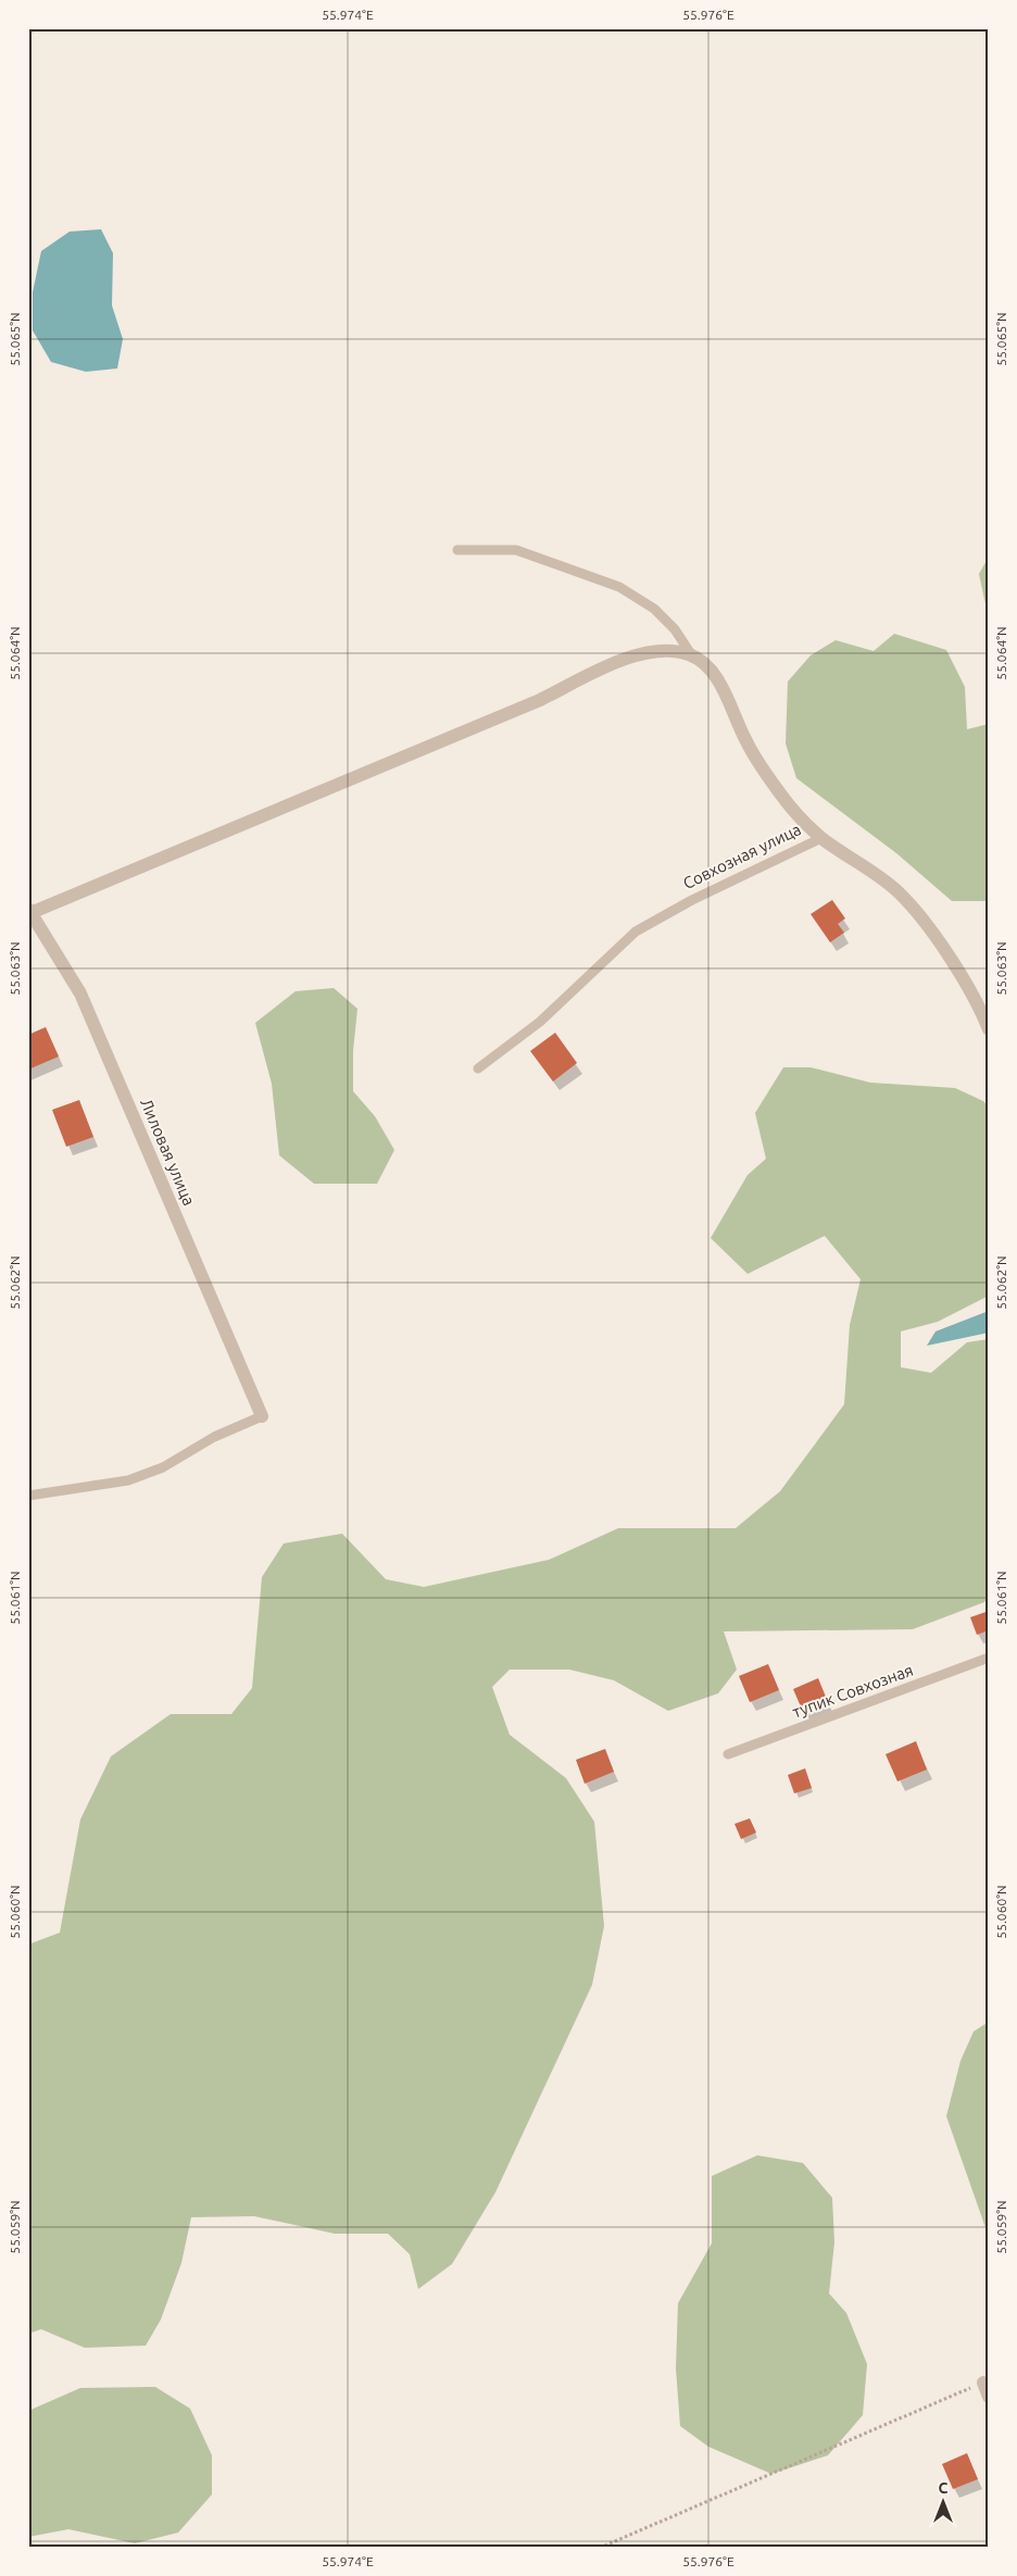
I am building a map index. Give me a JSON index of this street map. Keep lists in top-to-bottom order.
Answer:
{
  "streets": {
    "street": ["Совхозная улица", "Лиловая улица"],
    "lane": ["тупик Совхозная"]
  },
  "north": "top",
  "coordinates": [
    "55.974°E",
    "55.976°E",
    "55.065°N",
    "55.064°N",
    "55.063°N",
    "55.062°N",
    "55.061°N",
    "55.060°N",
    "55.059°N"
  ]
}
